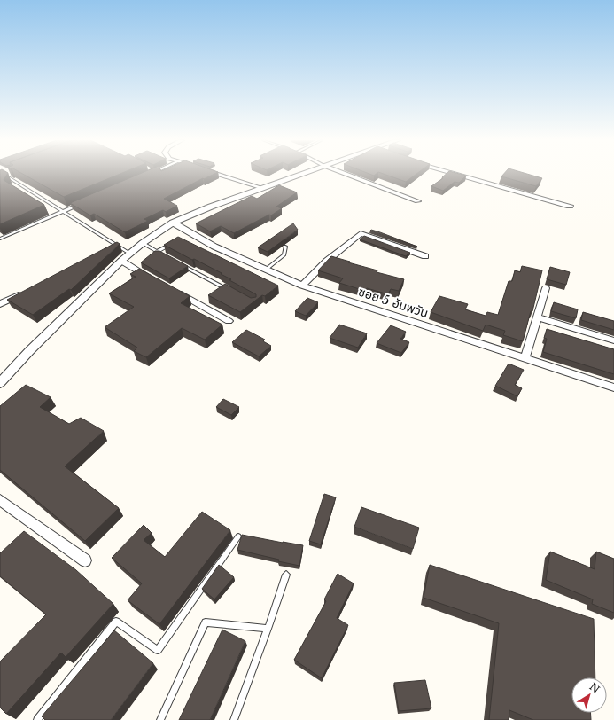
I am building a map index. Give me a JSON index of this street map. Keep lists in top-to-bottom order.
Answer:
{
  "streets": {
    "street": ["ซอย 5 อัมพวัน"]
  },
  "north": "top right"
}
